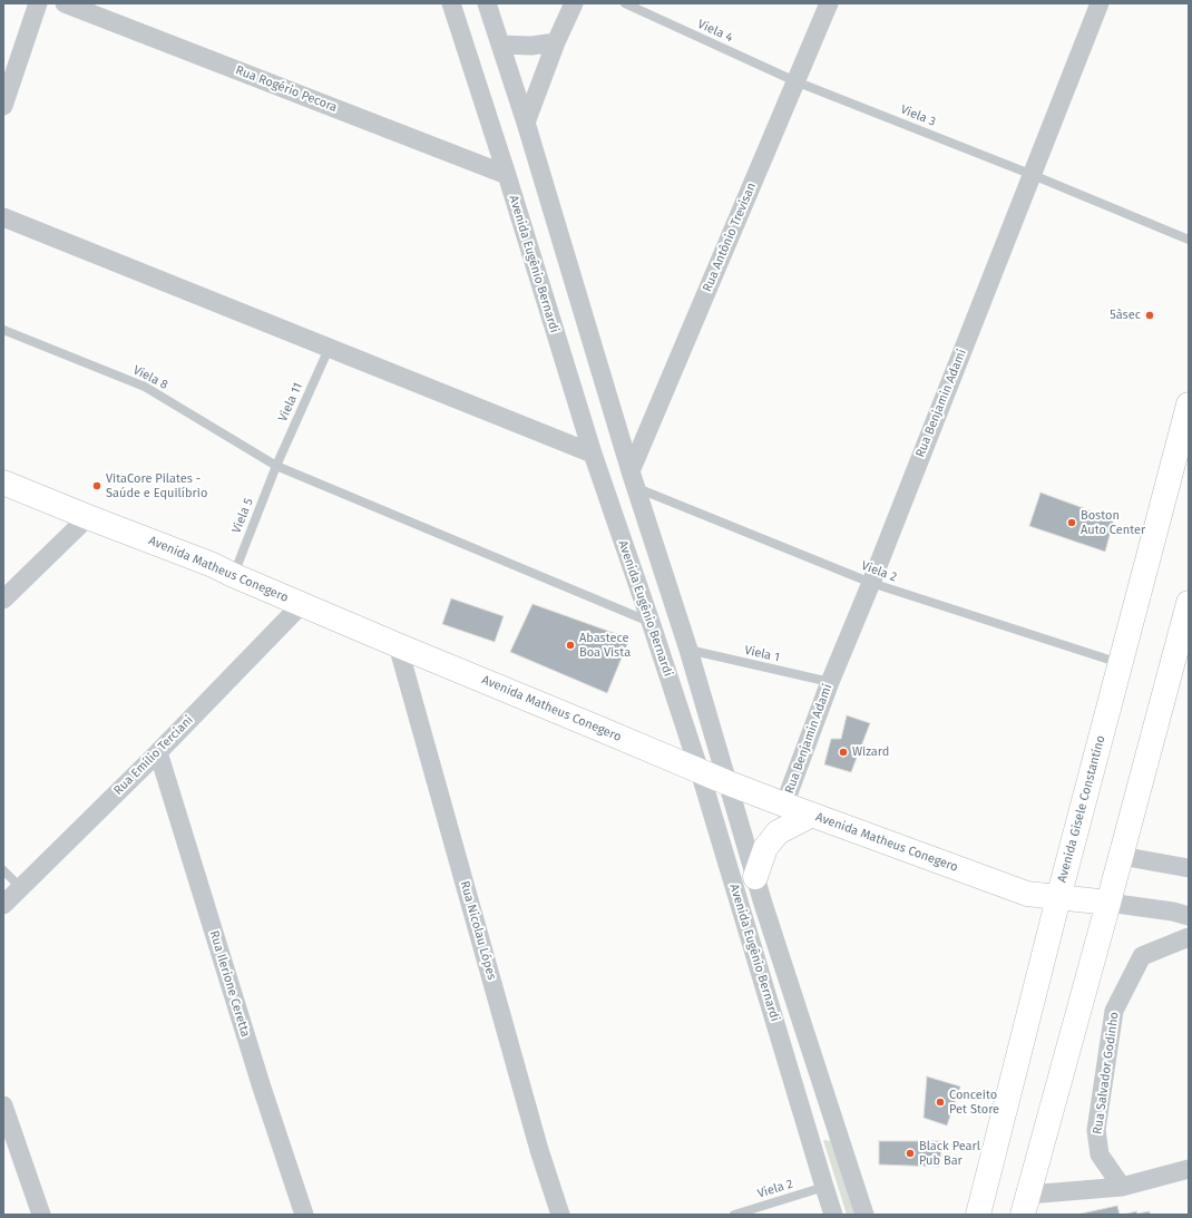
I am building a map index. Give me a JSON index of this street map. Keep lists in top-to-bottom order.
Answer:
{
  "streets": {
    "main road": ["Avenida Matheus Conegero", "Avenida Gisele Constantino"],
    "street": [
      "Rua Rogério Pecora",
      "Rua Antônio Trevisan",
      "Avenida Eugênio Bernardi",
      "Rua Benjamin Adami",
      "Rua Emílio Terciani",
      "Rua Nicolau Lópes",
      "Rua Ilerione Ceretta",
      "Rua Salvador Godinho"
    ],
    "lane": [
      "Viela 4",
      "Viela 3",
      "Viela 8",
      "Viela 11",
      "Viela 5",
      "Viela 2",
      "Viela 1"
    ]
  },
  "crossings": [
    ["Viela 4", "Viela 3"],
    ["Viela 4", "Rua Antônio Trevisan"],
    ["Rua Rogério Pecora", "Avenida Eugênio Bernardi"],
    ["Viela 3", "Rua Antônio Trevisan"],
    ["Viela 3", "Rua Benjamin Adami"],
    ["Rua Antônio Trevisan", "Avenida Eugênio Bernardi"],
    ["Rua Antônio Trevisan", "Viela 2"],
    ["Avenida Eugênio Bernardi", "Viela 8"],
    ["Avenida Eugênio Bernardi", "Avenida Matheus Conegero"],
    ["Avenida Eugênio Bernardi", "Viela 2"],
    ["Avenida Eugênio Bernardi", "Viela 1"],
    ["Viela 8", "Viela 11"],
    ["Viela 8", "Viela 5"],
    ["Viela 11", "Viela 5"],
    ["Rua Benjamin Adami", "Avenida Matheus Conegero"],
    ["Rua Benjamin Adami", "Viela 2"],
    ["Rua Benjamin Adami", "Viela 1"],
    ["Viela 5", "Avenida Matheus Conegero"],
    ["Avenida Matheus Conegero", "Rua Emílio Terciani"],
    ["Avenida Matheus Conegero", "Avenida Gisele Constantino"],
    ["Avenida Matheus Conegero", "Rua Nicolau Lópes"],
    ["Viela 2", "Avenida Gisele Constantino"],
    ["Rua Emílio Terciani", "Rua Ilerione Ceretta"]
  ],
  "places": [
    "5àsec",
    "VitaCore Pilates - Saúde e Equilíbrio",
    "Boston Auto Center",
    "Abastece Boa Vista",
    "Wizard",
    "Conceito Pet Store",
    "Black Pearl Pub Bar"
  ]
}
